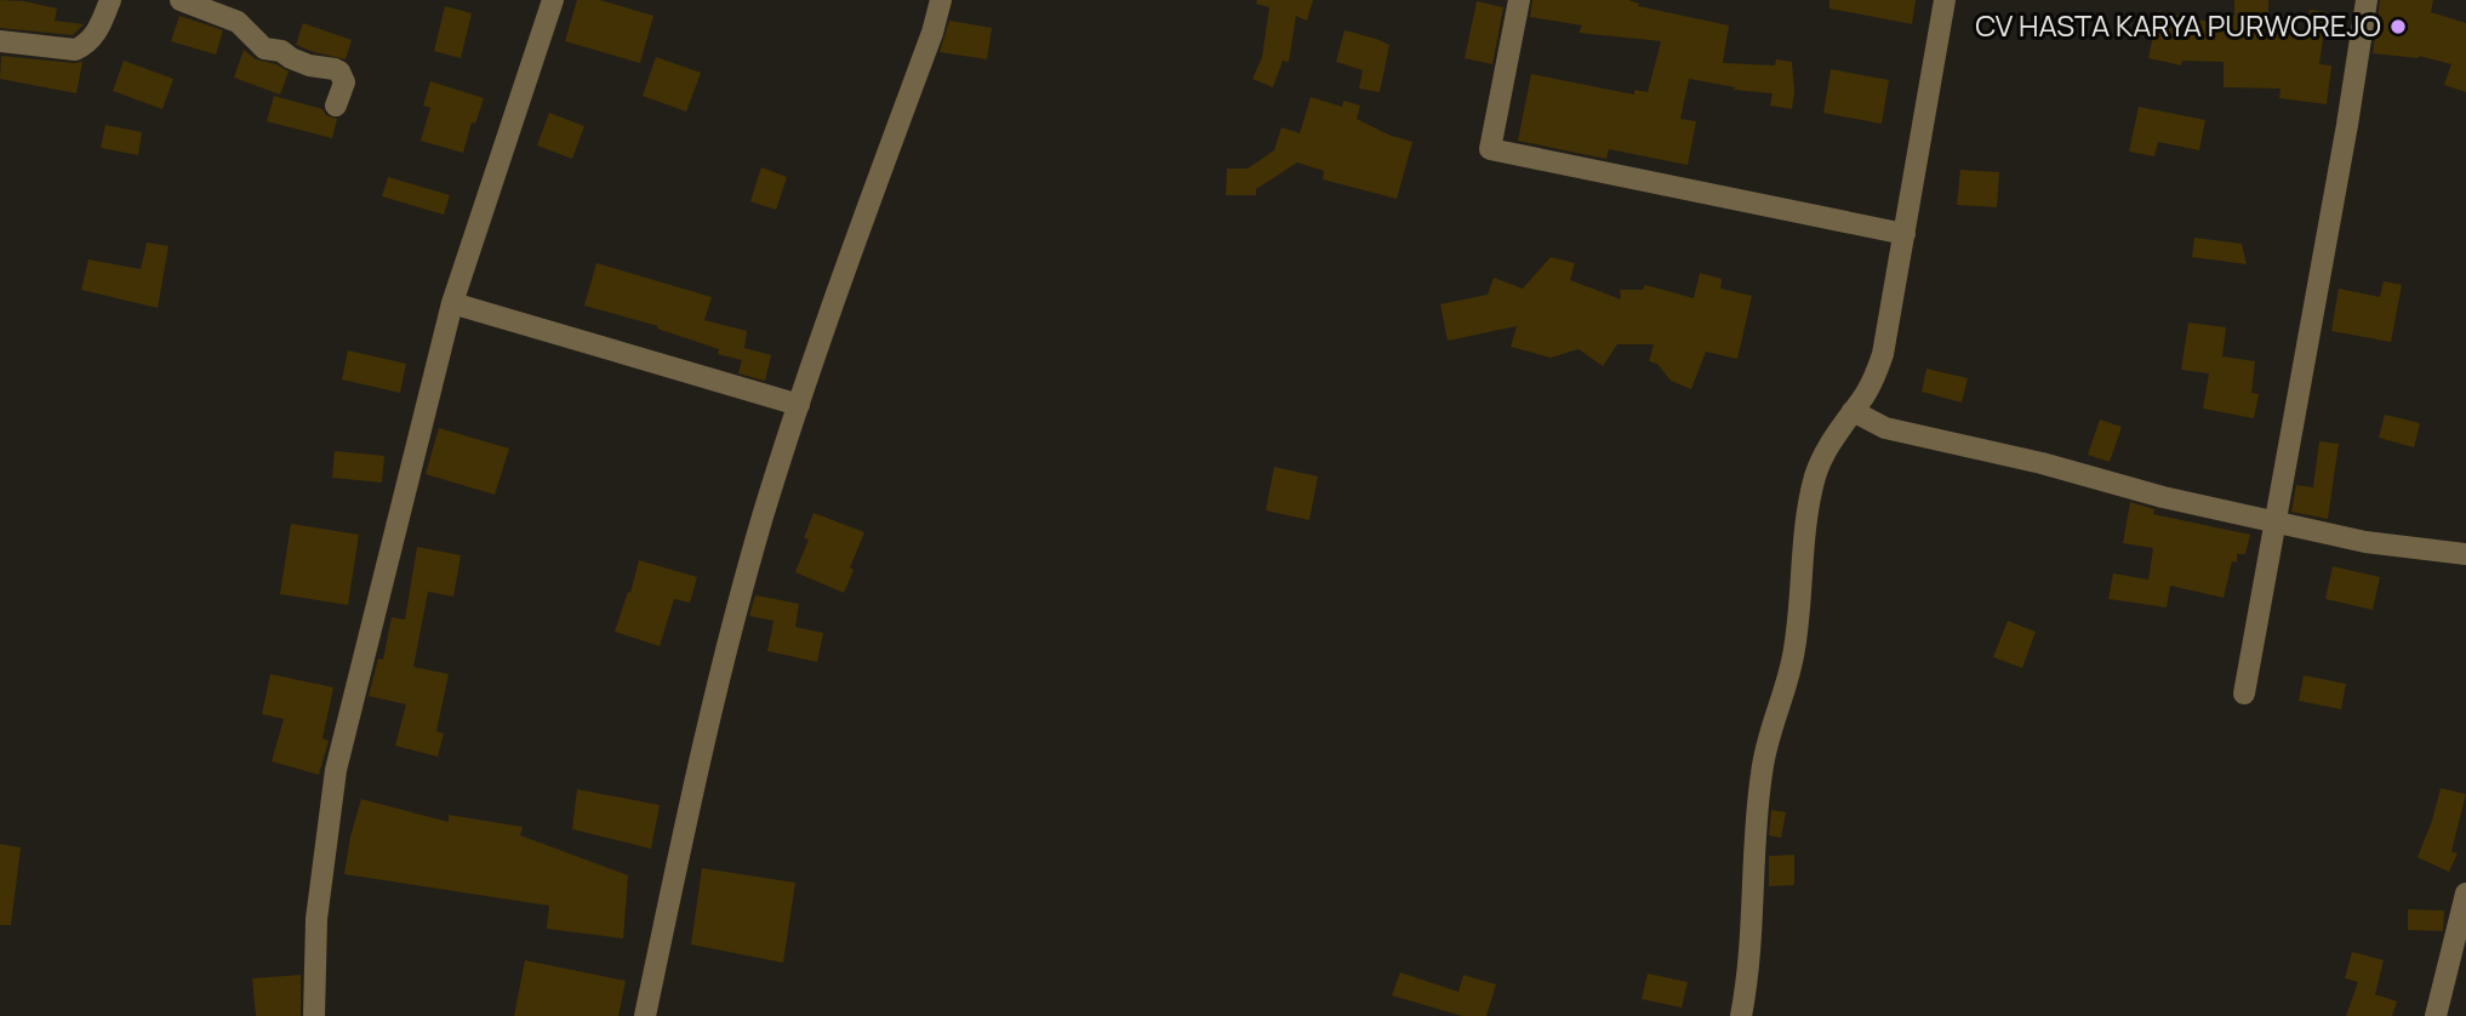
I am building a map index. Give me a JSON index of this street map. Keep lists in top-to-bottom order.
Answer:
{
  "places": ["CV HASTA KARYA PURWOREJO"]
}
